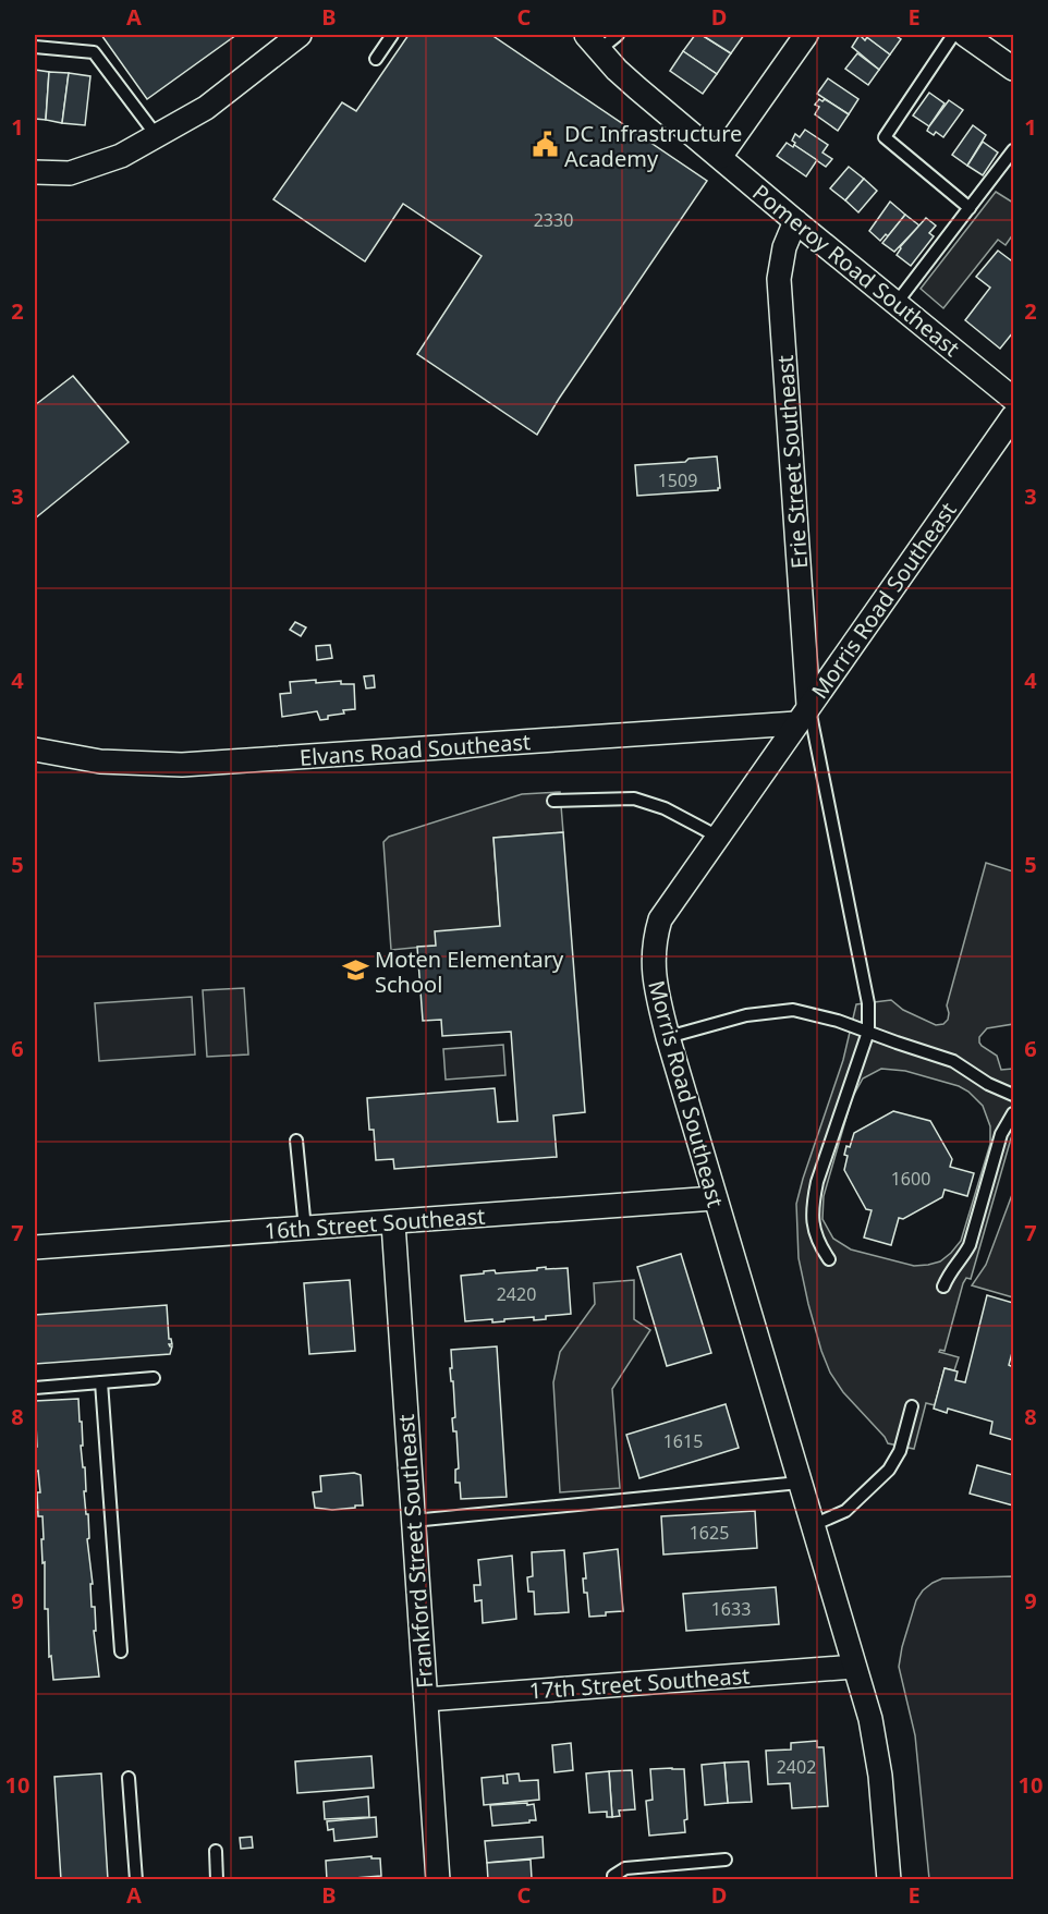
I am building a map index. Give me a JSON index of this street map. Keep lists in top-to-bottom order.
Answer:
{
  "streets": {
    "street": [
      "Pomeroy Road Southeast",
      "Erie Street Southeast",
      "Morris Road Southeast",
      "Elvans Road Southeast",
      "16th Street Southeast",
      "Frankford Street Southeast",
      "17th Street Southeast"
    ]
  },
  "crossings": [
    ["Pomeroy Road Southeast", "Erie Street Southeast"],
    ["Erie Street Southeast", "Morris Road Southeast"],
    ["Erie Street Southeast", "Elvans Road Southeast"],
    ["Morris Road Southeast", "Elvans Road Southeast"],
    ["Morris Road Southeast", "16th Street Southeast"],
    ["Morris Road Southeast", "17th Street Southeast"],
    ["16th Street Southeast", "Frankford Street Southeast"],
    ["Frankford Street Southeast", "17th Street Southeast"]
  ],
  "places": {
    "public building": ["DC Infrastructure Academy"],
    "school or university": ["Moten Elementary School"]
  },
  "house_numbers": [
    "2330",
    "1509",
    "1600",
    "2420",
    "1615",
    "1625",
    "1633",
    "2402"
  ],
  "grid": {
    "columns": [
      "A",
      "B",
      "C",
      "D",
      "E"
    ],
    "rows": [
      "1",
      "2",
      "3",
      "4",
      "5",
      "6",
      "7",
      "8",
      "9",
      "10"
    ]
  }
}
